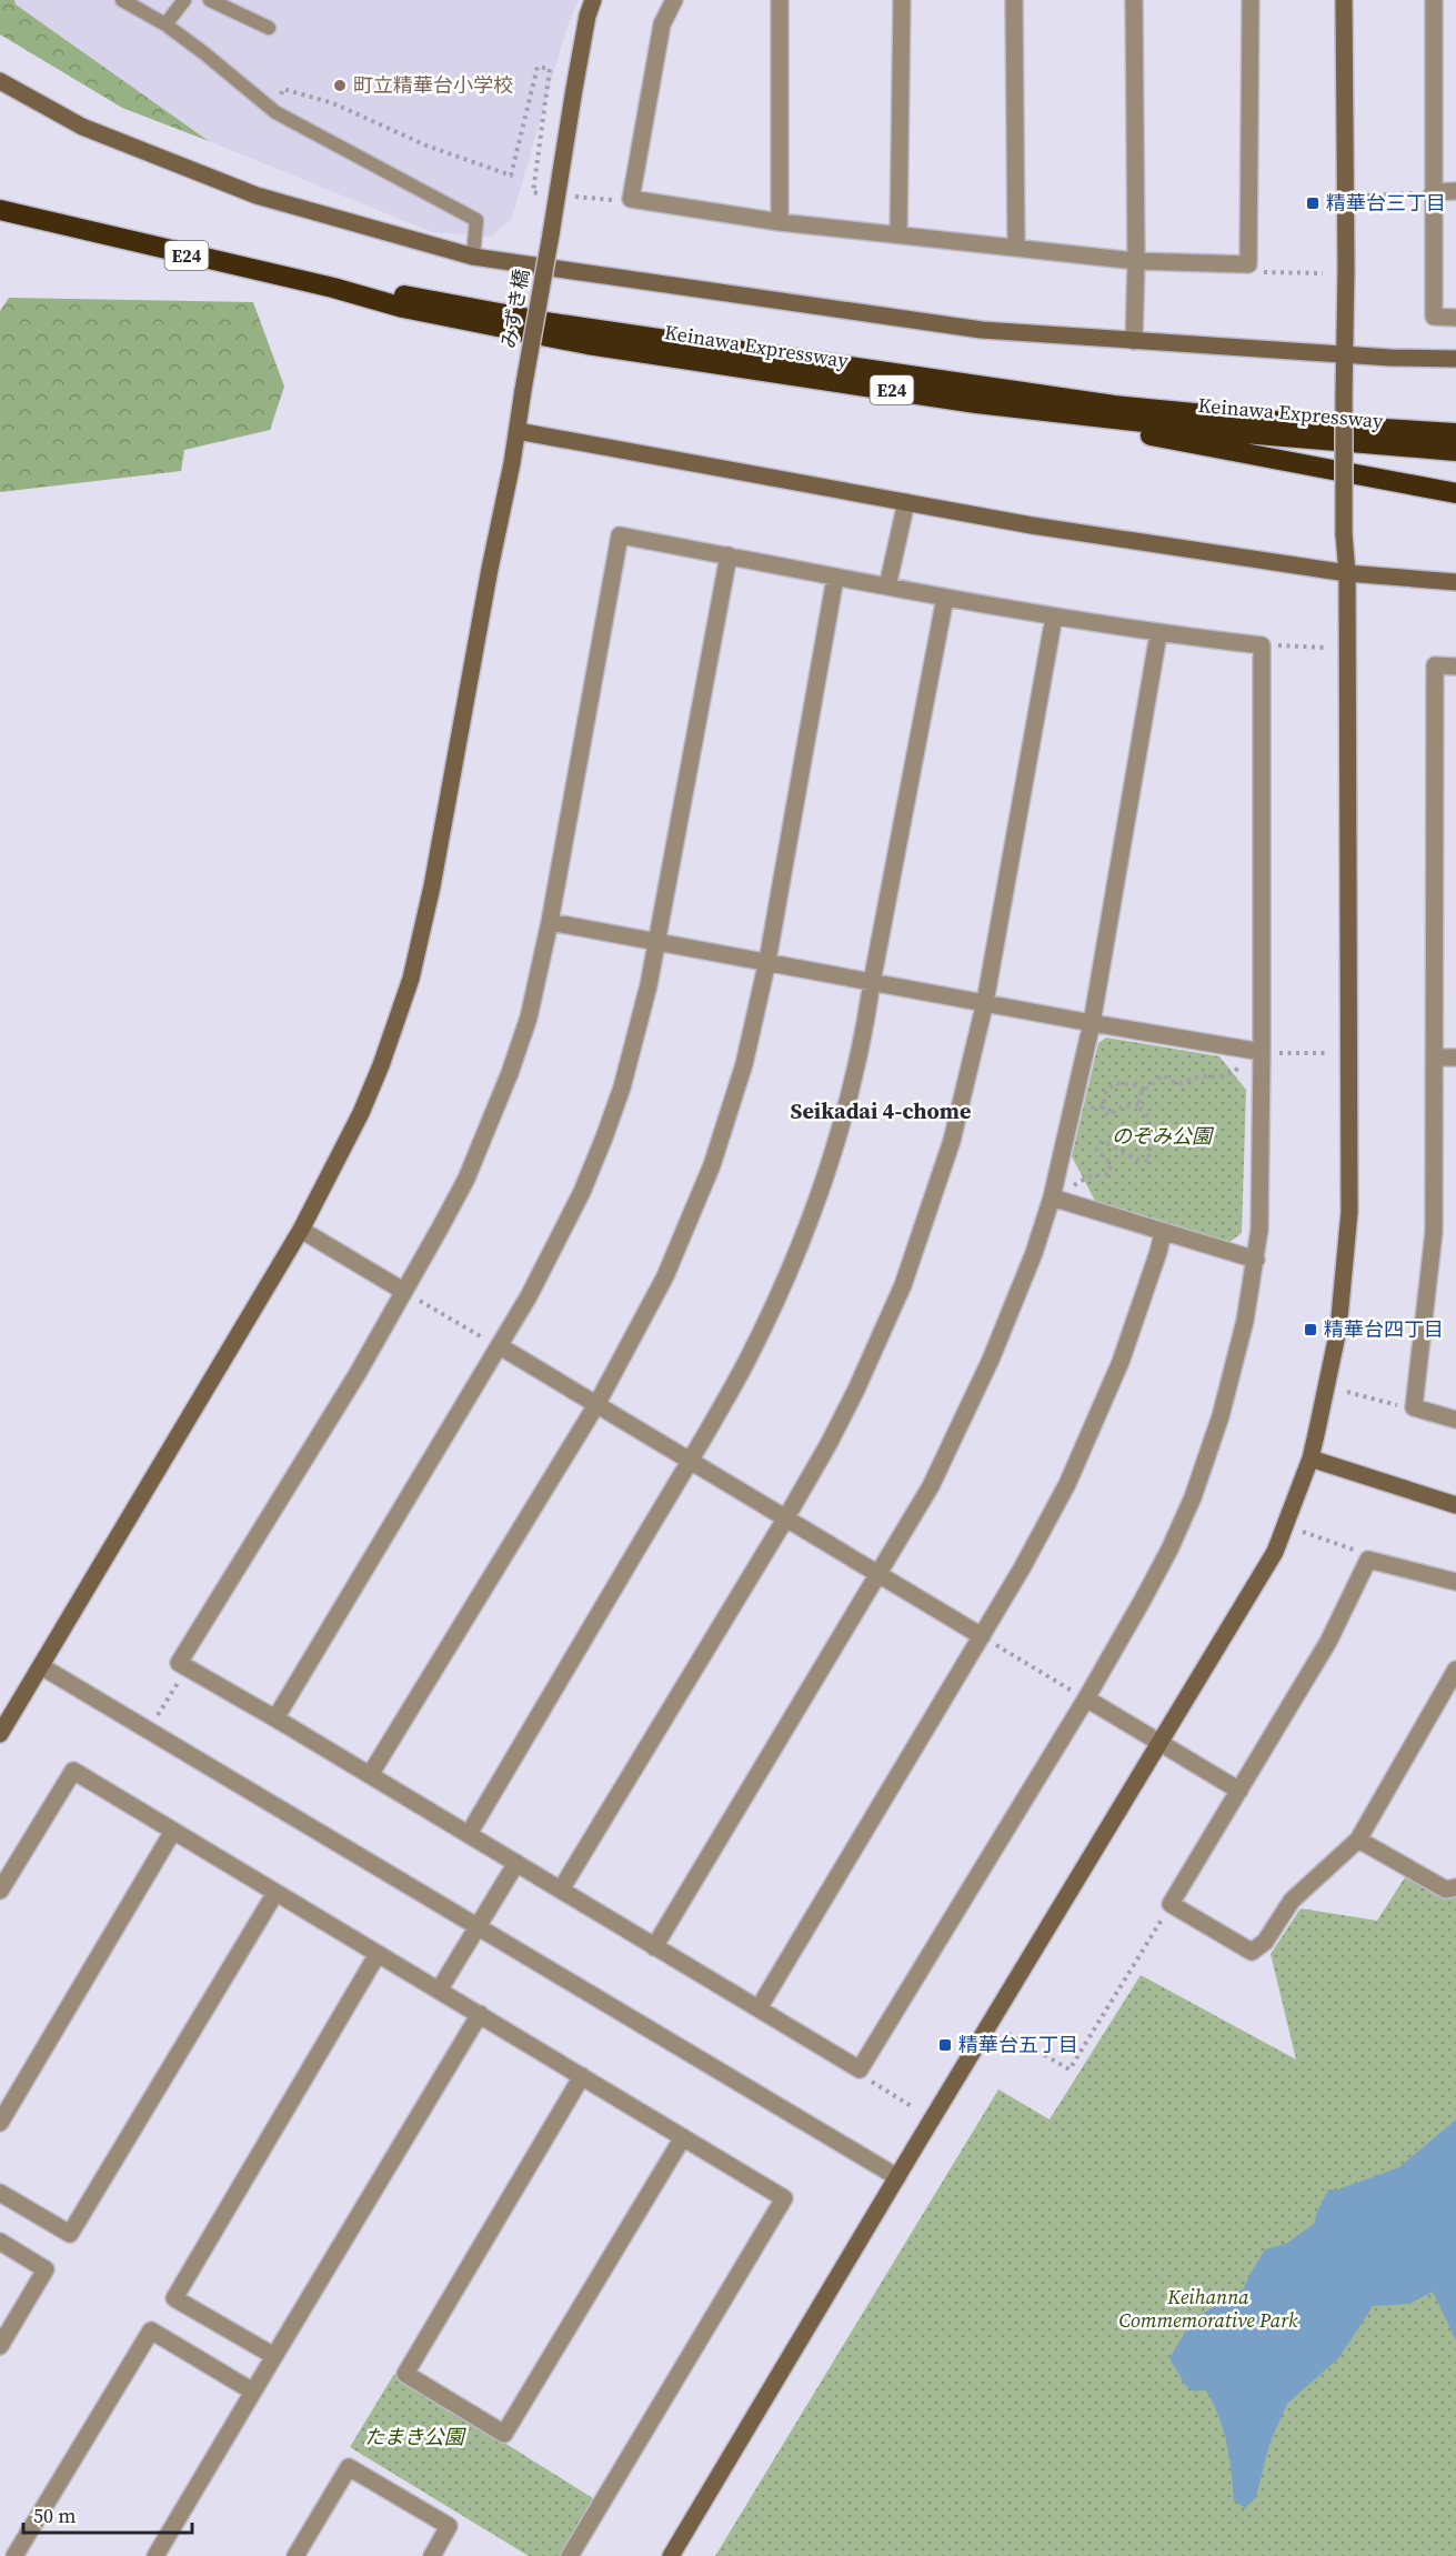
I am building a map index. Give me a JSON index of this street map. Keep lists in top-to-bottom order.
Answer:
{
  "streets": {
    "highway": ["E24", "Keinawa Expressway"],
    "street": ["みずき橋"]
  },
  "districts": ["Seikadai 4-chome"],
  "parks": ["のぞみ公園", "Keihanna Commemorative Park", "たまき公園"],
  "places": {
    "other": ["町立精華台小学校"],
    "transit": ["精華台三丁目", "精華台四丁目", "精華台五丁目"]
  },
  "scale_bar": "50 m"
}
